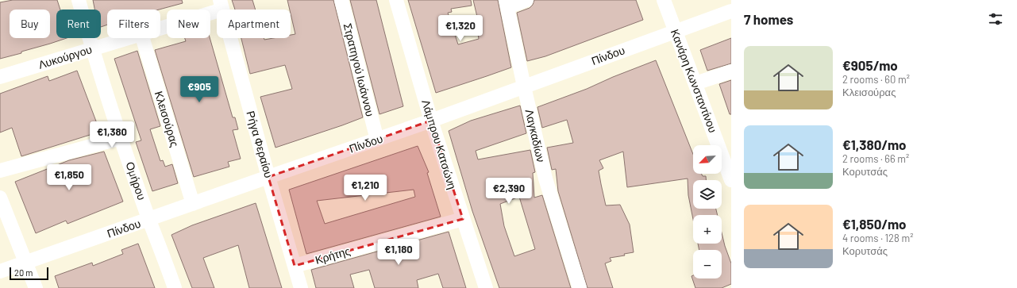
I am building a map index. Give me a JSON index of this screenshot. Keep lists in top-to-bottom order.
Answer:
{
  "streets": {
    "street": [
      "Πίνδου",
      "Λυκούργου",
      "Στρατηγού Ιωάννου",
      "Κανάρη Κωνσταντίνου",
      "Κλεισούρας",
      "Λαγκαδίων",
      "Ρήγα Φεραίου",
      "Λάμπρου Κατσώνη",
      "Ομήρου",
      "Κρήτης"
    ]
  },
  "crossings": [
    ["Πίνδου", "Στρατηγού Ιωάννου"],
    ["Πίνδου", "Κανάρη Κωνσταντίνου"],
    ["Πίνδου", "Κλεισούρας"],
    ["Πίνδου", "Λαγκαδίων"],
    ["Πίνδου", "Ρήγα Φεραίου"],
    ["Πίνδου", "Λάμπρου Κατσώνη"],
    ["Πίνδου", "Ομήρου"],
    ["Λυκούργου", "Ρήγα Φεραίου"],
    ["Λυκούργου", "Ομήρου"],
    ["Ρήγα Φεραίου", "Κρήτης"],
    ["Λάμπρου Κατσώνη", "Κρήτης"]
  ],
  "scale_bar": "20 m",
  "north": "bottom left",
  "page": {
    "heading": "7 homes",
    "chip": [
      "Buy",
      "Rent",
      "Filters",
      "New",
      "Apartment"
    ],
    "price": [
      "€1,320",
      "€905",
      "€1,380",
      "€1,850",
      "€1,210",
      "€2,390",
      "€1,180"
    ],
    "list": [
      {
        "name": "€905/mo",
        "note": "2 rooms · 60 m² · Κλεισούρας"
      },
      {
        "name": "€1,380/mo",
        "note": "2 rooms · 66 m² · Κορυτσάς"
      },
      {
        "name": "€1,850/mo",
        "note": "4 rooms · 128 m² · Κορυτσάς"
      }
    ],
    "map_buttons": ["+", "−"],
    "scale": "20 m"
  }
}
